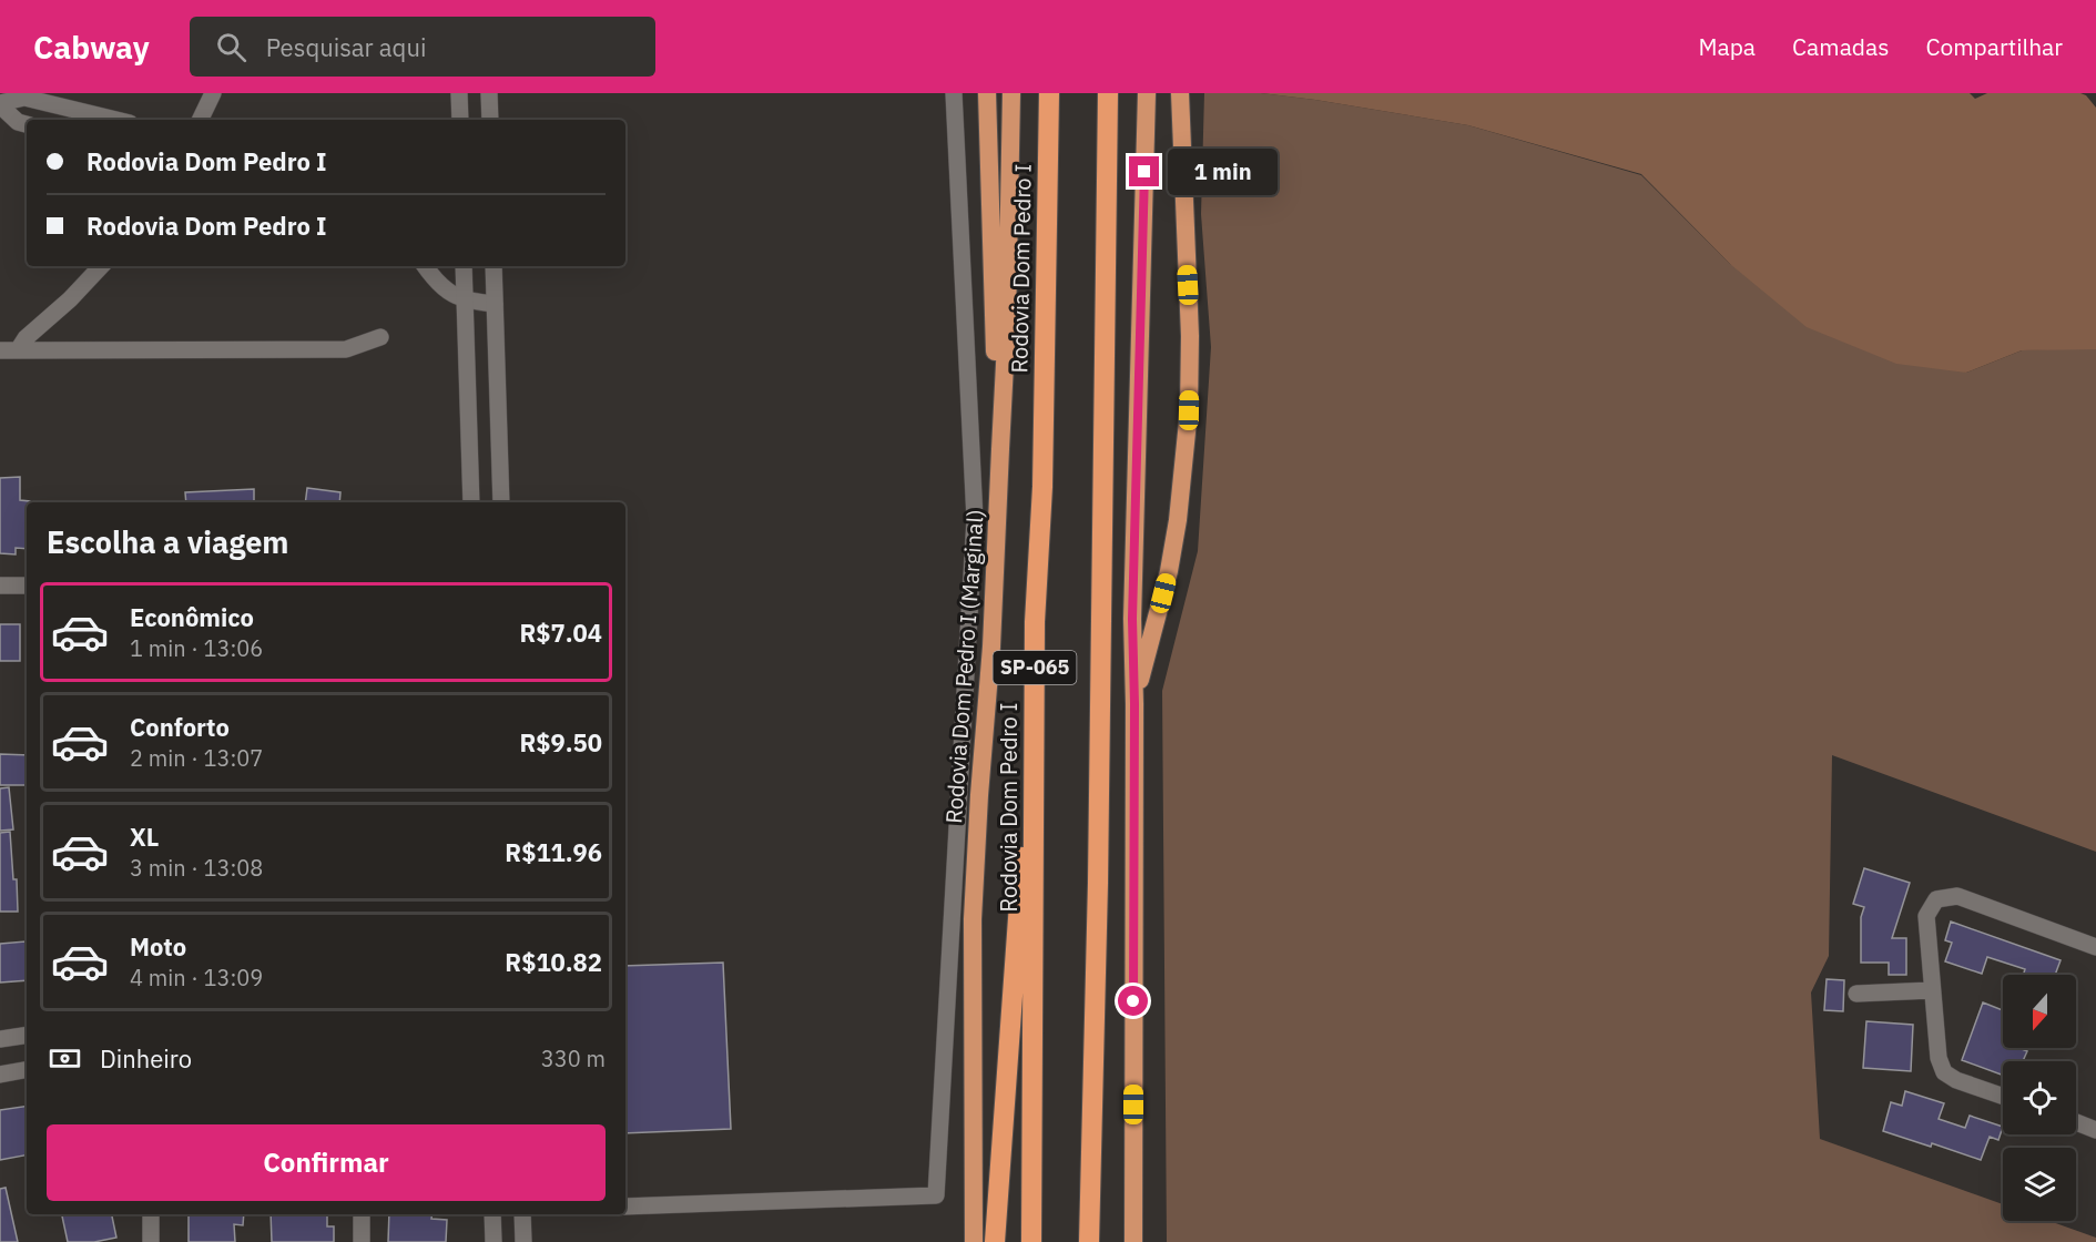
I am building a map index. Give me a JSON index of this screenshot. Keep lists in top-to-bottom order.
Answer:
{
  "streets": {
    "highway": ["Rodovia Dom Pedro I", "Rodovia Dom Pedro I (Marginal)", "SP-065"]
  },
  "north": "bottom",
  "page": {
    "header": "Cabway",
    "search": "Pesquisar aqui",
    "nav": ["Mapa", "Camadas", "Compartilhar"],
    "banner": ["Rodovia Dom Pedro I", "Rodovia Dom Pedro I"],
    "bubble": "1 min",
    "heading": "Escolha a viagem",
    "list": [
      {
        "name": "Econômico",
        "note": "1 min · 13:06",
        "value": "R$7.04"
      },
      {
        "name": "Conforto",
        "note": "2 min · 13:07",
        "value": "R$9.50"
      },
      {
        "name": "XL",
        "note": "3 min · 13:08",
        "value": "R$11.96"
      },
      {
        "name": "Moto",
        "note": "4 min · 13:09",
        "value": "R$10.82"
      }
    ],
    "pay": ["Dinheiro", "330 m"],
    "buttons": "Confirmar"
  }
}
